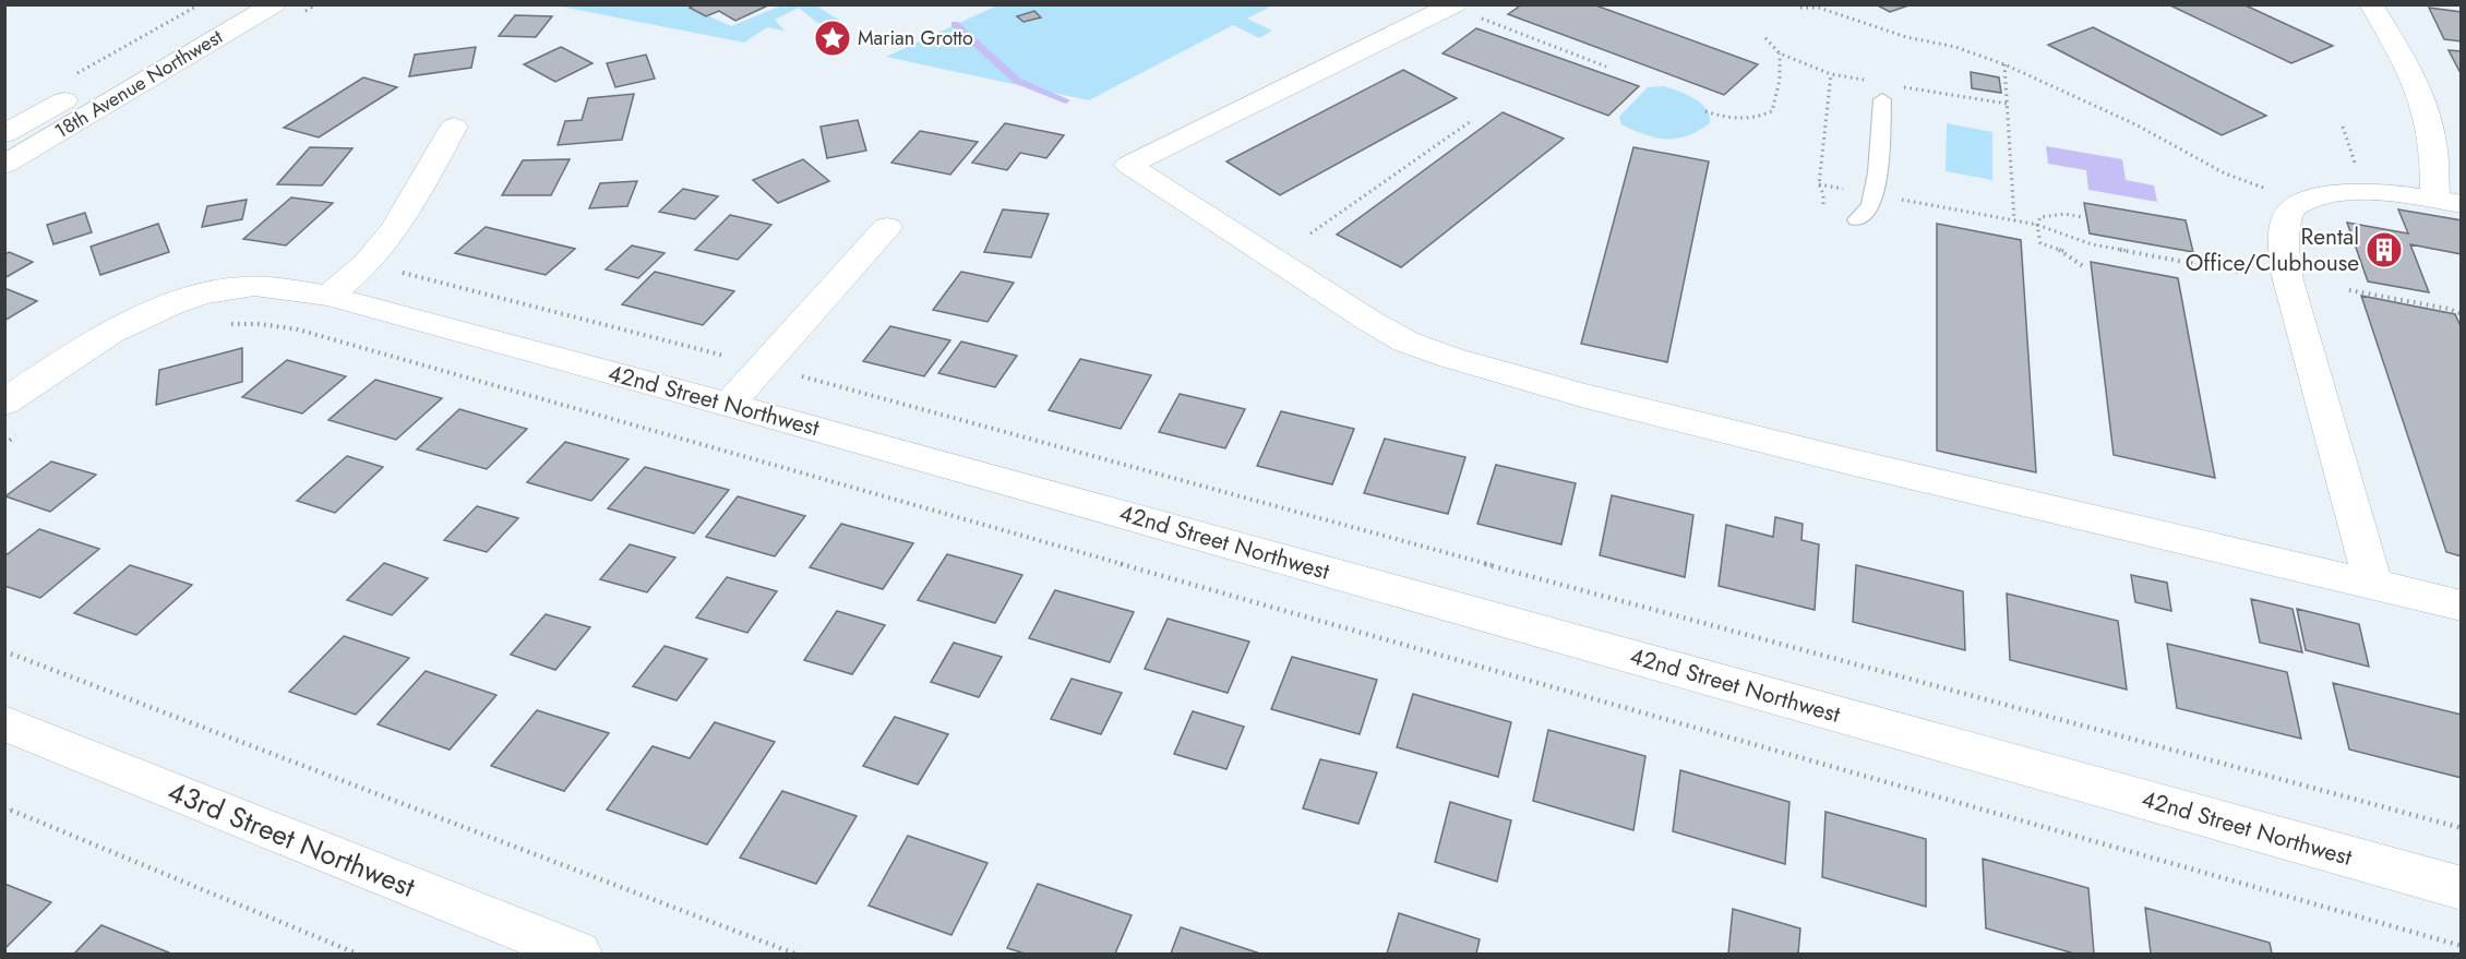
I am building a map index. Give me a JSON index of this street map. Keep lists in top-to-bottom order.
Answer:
{
  "streets": {
    "street": ["18th Avenue Northwest", "42nd Street Northwest", "43rd Street Northwest"]
  },
  "places": {
    "place": ["Marian Grotto"],
    "building": ["Rental Office/Clubhouse"]
  }
}
